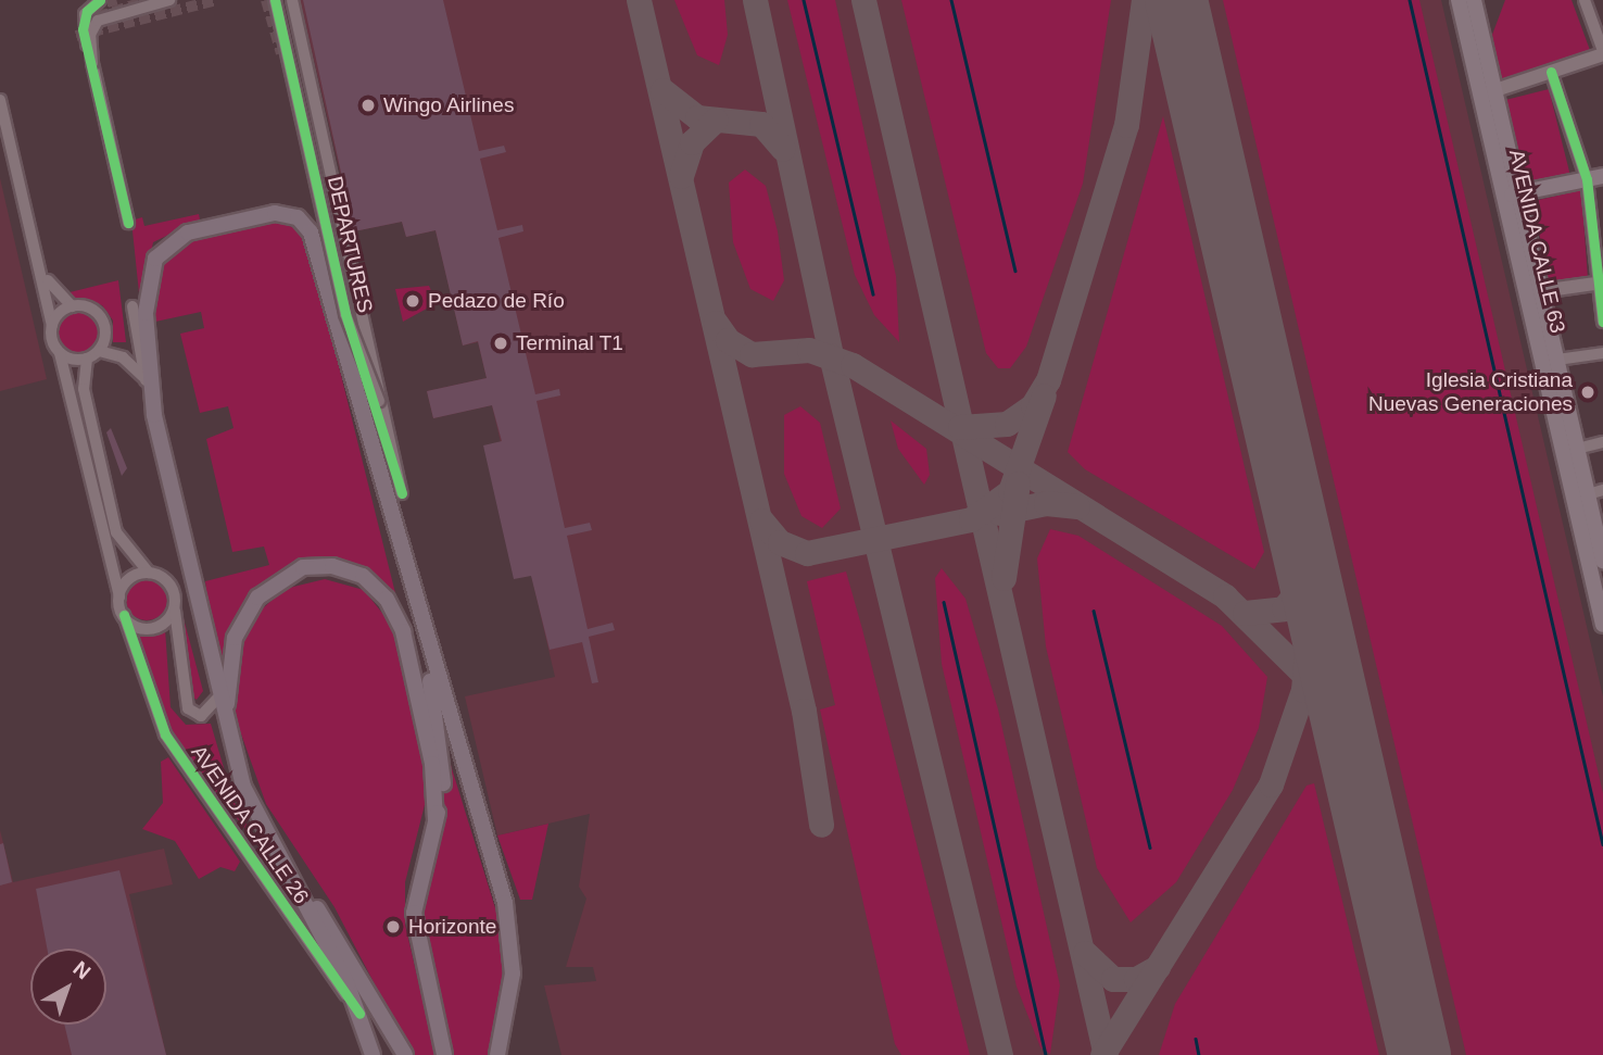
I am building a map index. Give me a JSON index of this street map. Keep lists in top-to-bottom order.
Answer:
{
  "streets": {
    "main road": ["AVENIDA CALLE 63", "AVENIDA CALLE 26"],
    "street": ["DEPARTURES"]
  },
  "places": [
    "Wingo Airlines",
    "Pedazo de Río",
    "Terminal T1",
    "Iglesia Cristiana Nuevas Generaciones",
    "Horizonte"
  ],
  "north": "top right"
}
